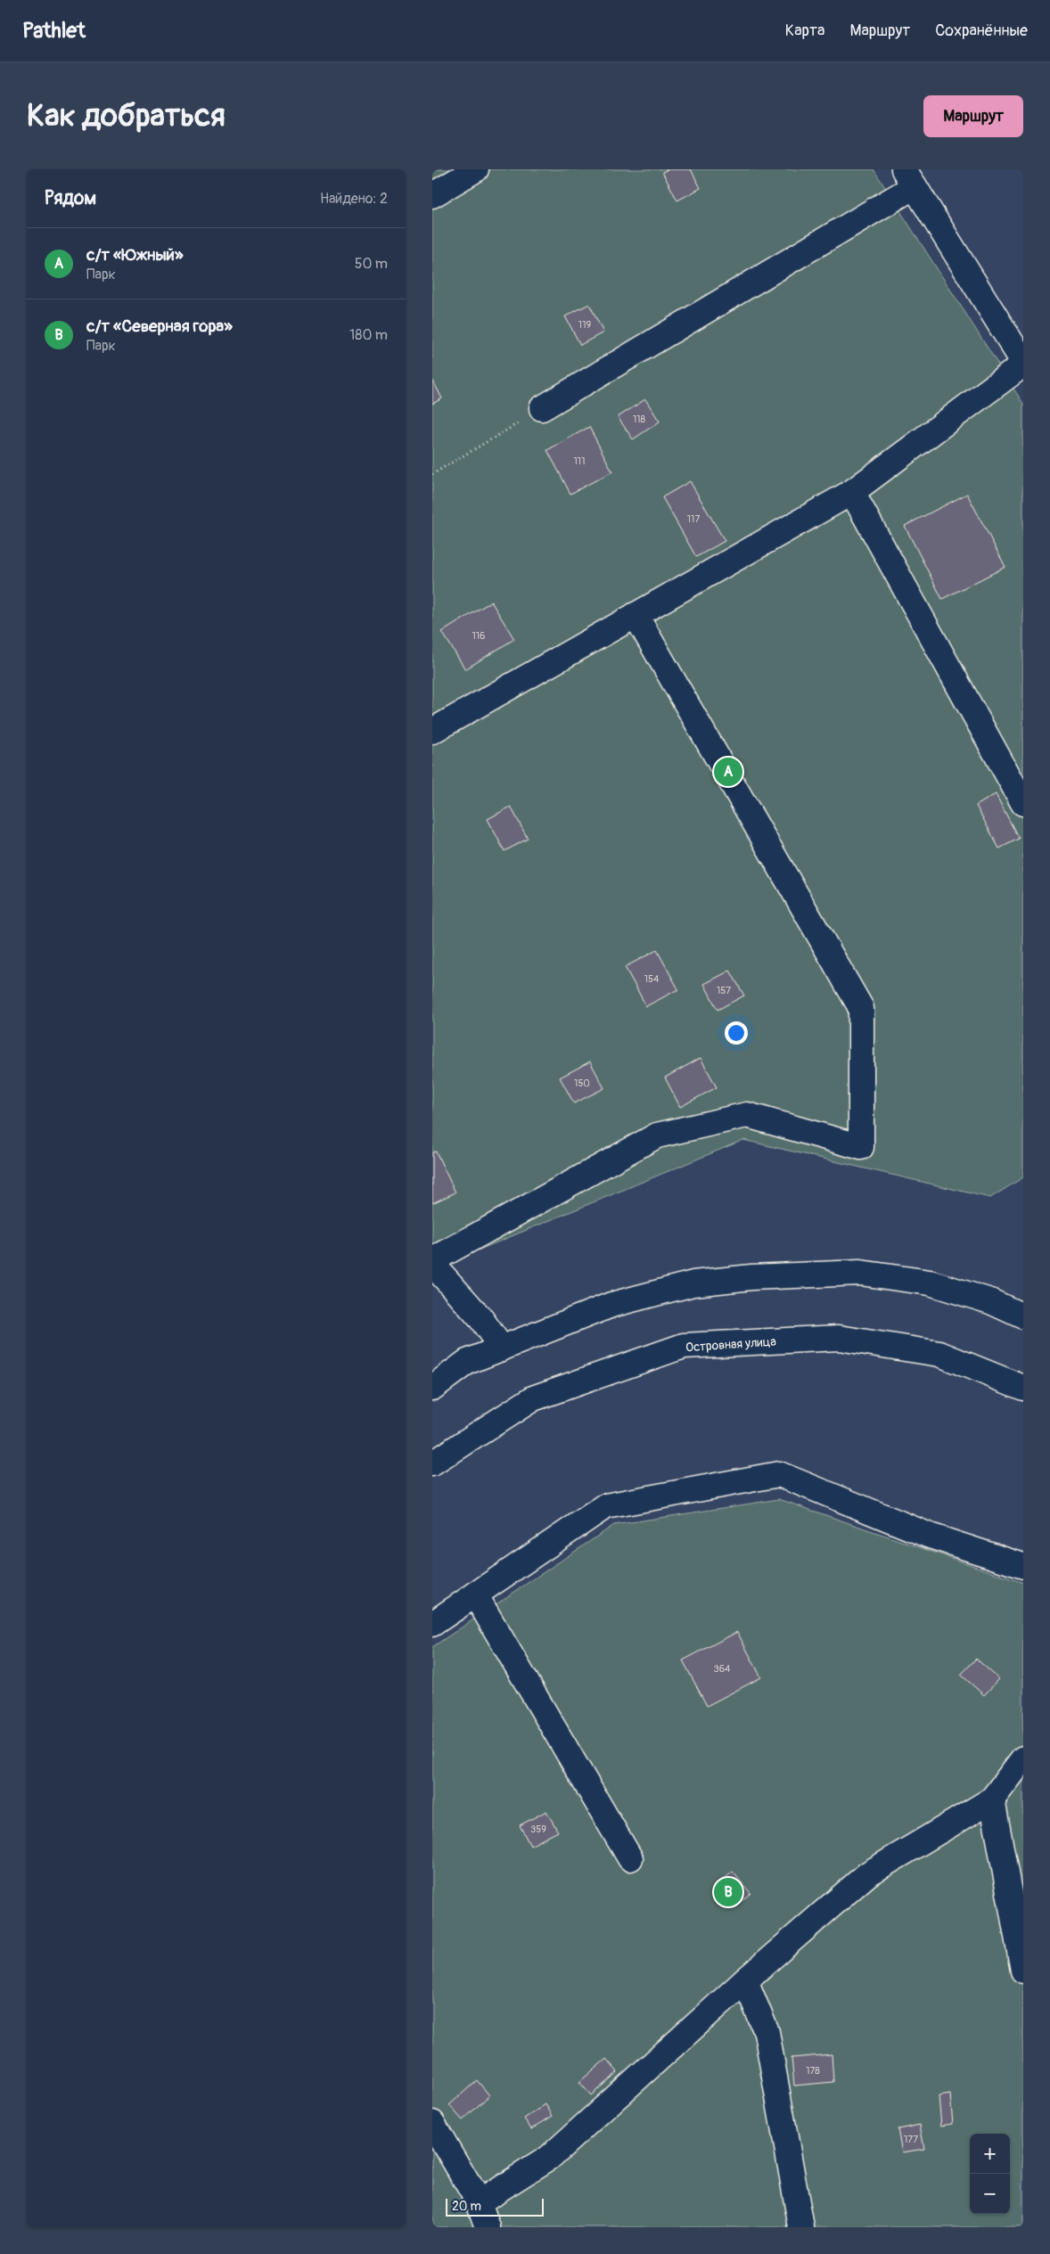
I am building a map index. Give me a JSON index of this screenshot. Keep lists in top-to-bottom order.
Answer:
{
  "streets": {
    "main road": ["Островная улица"]
  },
  "house_numbers": [
    "119",
    "118",
    "111",
    "117",
    "116",
    "154",
    "157",
    "150",
    "364",
    "359",
    "178",
    "177"
  ],
  "scale_bar": "20 m",
  "page": {
    "header": "Pathlet",
    "nav": ["Карта", "Маршрут", "Сохранённые"],
    "buttons": "Маршрут",
    "title": "Как добраться",
    "heading": ["Рядом", "Найдено: 2"],
    "list": [
      {
        "mark": "A",
        "name": "с/т «Южный»",
        "note": "Парк",
        "value": "50 m"
      },
      {
        "mark": "B",
        "name": "с/т «Северная гора»",
        "note": "Парк",
        "value": "180 m"
      }
    ],
    "pins": ["A", "B"],
    "map_buttons": ["+", "−"],
    "scale": "20 m"
  }
}
